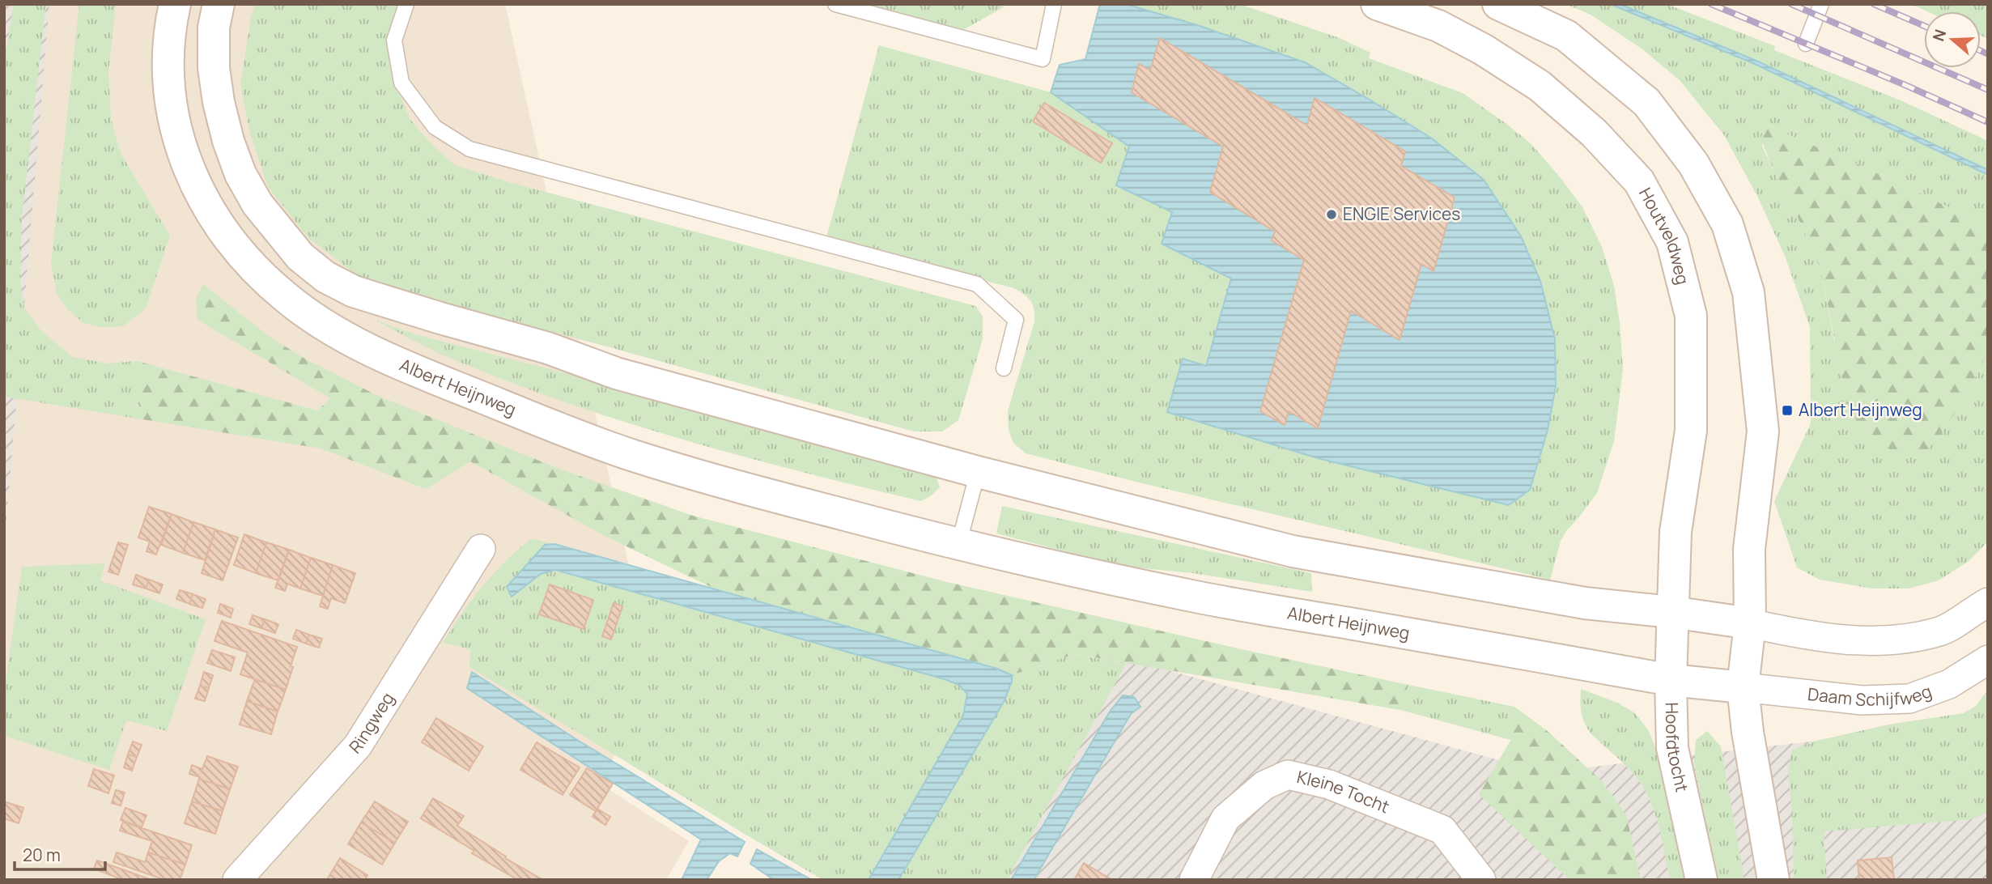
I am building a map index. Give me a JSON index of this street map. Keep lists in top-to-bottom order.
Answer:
{
  "streets": {
    "main road": ["Houtveldweg", "Albert Heijnweg", "Hoofdtocht"],
    "street": ["Daam Schijfweg", "Ringweg", "Kleine Tocht"]
  },
  "crossings": [
    ["Houtveldweg", "Hoofdtocht"],
    ["Albert Heijnweg", "Daam Schijfweg"],
    ["Albert Heijnweg", "Hoofdtocht"]
  ],
  "places": {
    "other": ["ENGIE Services"],
    "transit": ["Albert Heijnweg"]
  },
  "scale_bar": "20 m",
  "north": "left"
}
